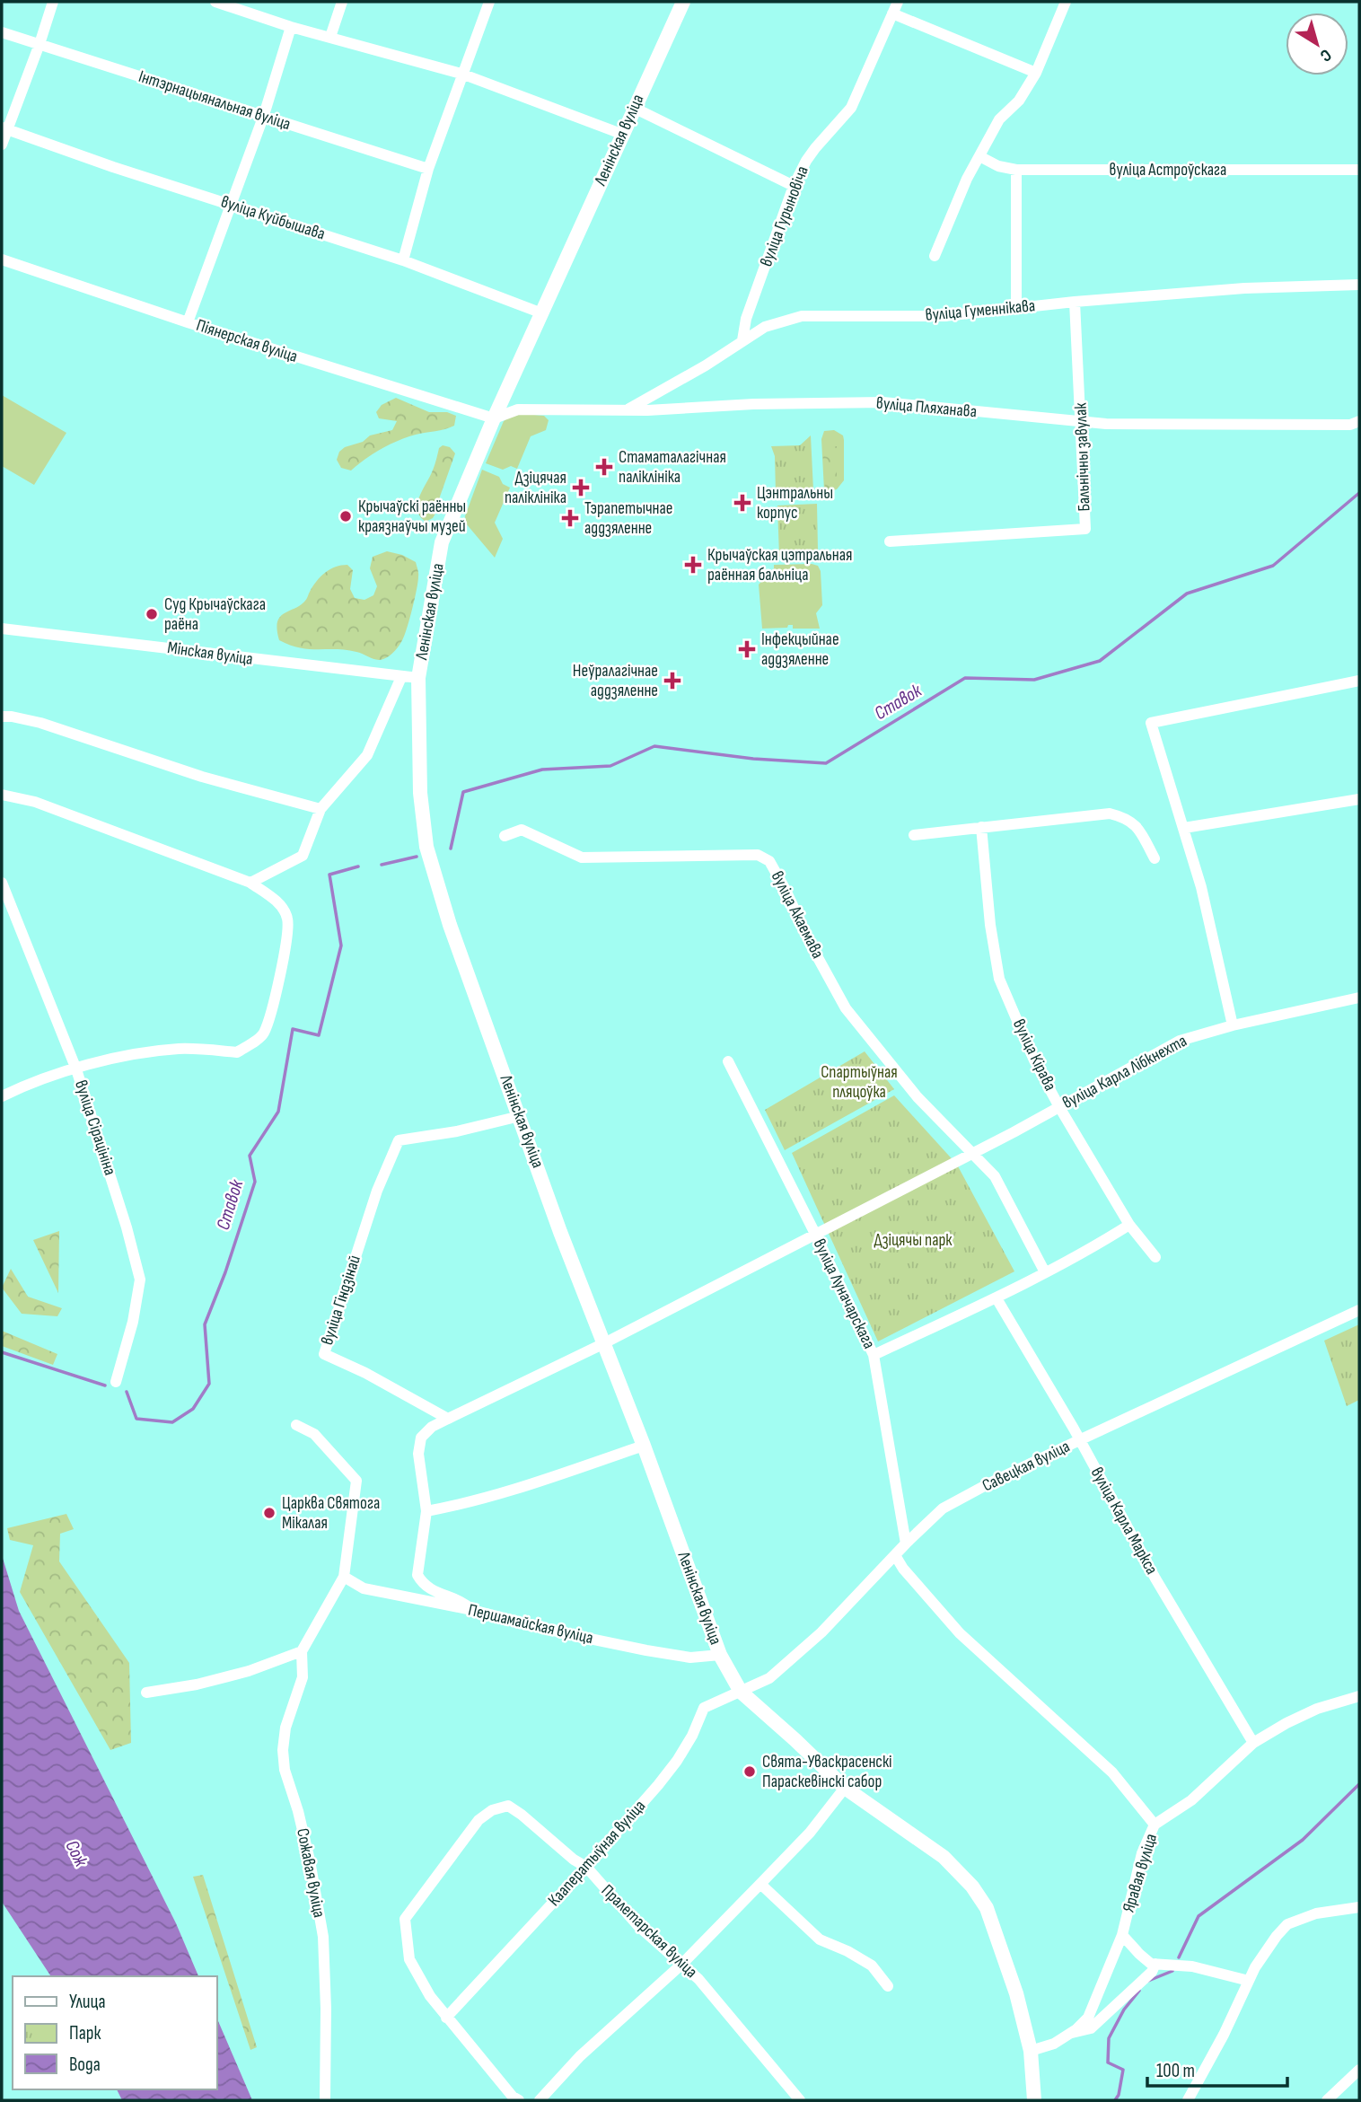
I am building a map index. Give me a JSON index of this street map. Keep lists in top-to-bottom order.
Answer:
{
  "streets": {
    "main road": ["Ленінская вуліца"],
    "street": [
      "Інтэрнацыянальная вуліца",
      "вуліца Астроўскага",
      "вуліца Гурыновіча",
      "вуліца Куйбышава",
      "вуліца Гуменнікава",
      "Піянерская вуліца",
      "вуліца Пляханава",
      "Бальнічны завулак",
      "Мінская вуліца",
      "вуліца Акаемава",
      "вуліца Кірава",
      "вуліца Карла Лібкнехта",
      "вуліца Сірацініна",
      "вуліца Луначарскага",
      "вуліца Гіндзінай",
      "Савецкая вуліца",
      "вуліца Карла Маркса",
      "Першамайская вуліца",
      "Кааператыўная вуліца",
      "Сожавая вуліца",
      "Яравая вуліца",
      "Пралетарская вуліца"
    ]
  },
  "crossings": [
    ["Ленінская вуліца", "вуліца Куйбышава"],
    ["Ленінская вуліца", "Піянерская вуліца"],
    ["Ленінская вуліца", "вуліца Пляханава"],
    ["Ленінская вуліца", "Мінская вуліца"],
    ["Ленінская вуліца", "вуліца Карла Лібкнехта"],
    ["Ленінская вуліца", "вуліца Гіндзінай"],
    ["Ленінская вуліца", "Савецкая вуліца"],
    ["Ленінская вуліца", "Першамайская вуліца"],
    ["Ленінская вуліца", "Кааператыўная вуліца"],
    ["Ленінская вуліца", "Яравая вуліца"],
    ["вуліца Гурыновіча", "вуліца Гуменнікава"],
    ["вуліца Гуменнікава", "вуліца Пляханава"],
    ["вуліца Гуменнікава", "Бальнічны завулак"],
    ["Піянерская вуліца", "вуліца Пляханава"],
    ["вуліца Пляханава", "Бальнічны завулак"],
    ["вуліца Акаемава", "вуліца Карла Лібкнехта"],
    ["вуліца Кірава", "вуліца Карла Лібкнехта"],
    ["вуліца Карла Лібкнехта", "вуліца Луначарскага"],
    ["вуліца Карла Лібкнехта", "вуліца Гіндзінай"],
    ["вуліца Луначарскага", "Савецкая вуліца"],
    ["Савецкая вуліца", "вуліца Карла Маркса"],
    ["Савецкая вуліца", "Кааператыўная вуліца"],
    ["вуліца Карла Маркса", "Яравая вуліца"],
    ["Першамайская вуліца", "Сожавая вуліца"],
    ["Кааператыўная вуліца", "Пралетарская вуліца"]
  ],
  "water": ["Ставок", "Сож"],
  "parks": ["Спартыўная пляцоўка", "Дзіцячы парк"],
  "places": {
    "health": [
      "Стаматалагічная паліклініка",
      "Дзіцячая паліклініка",
      "Цэнтральны корпус",
      "Тэрапетычнае аддзяленне",
      "Крычаўская цэтральная раённая бальніца",
      "Інфекцыйнае аддзяленне",
      "Неўралагічнае аддзяленне"
    ],
    "other": [
      "Крычаўскі раённы краязнаўчы музей",
      "Суд Крычаўскага раёна",
      "Царква Святога Мікалая",
      "Свята-Уваскрасенскі Параскевінскі сабор"
    ]
  },
  "legend": ["Улица", "Парк", "Вода"],
  "scale_bar": "100 m",
  "north": "bottom right"
}
